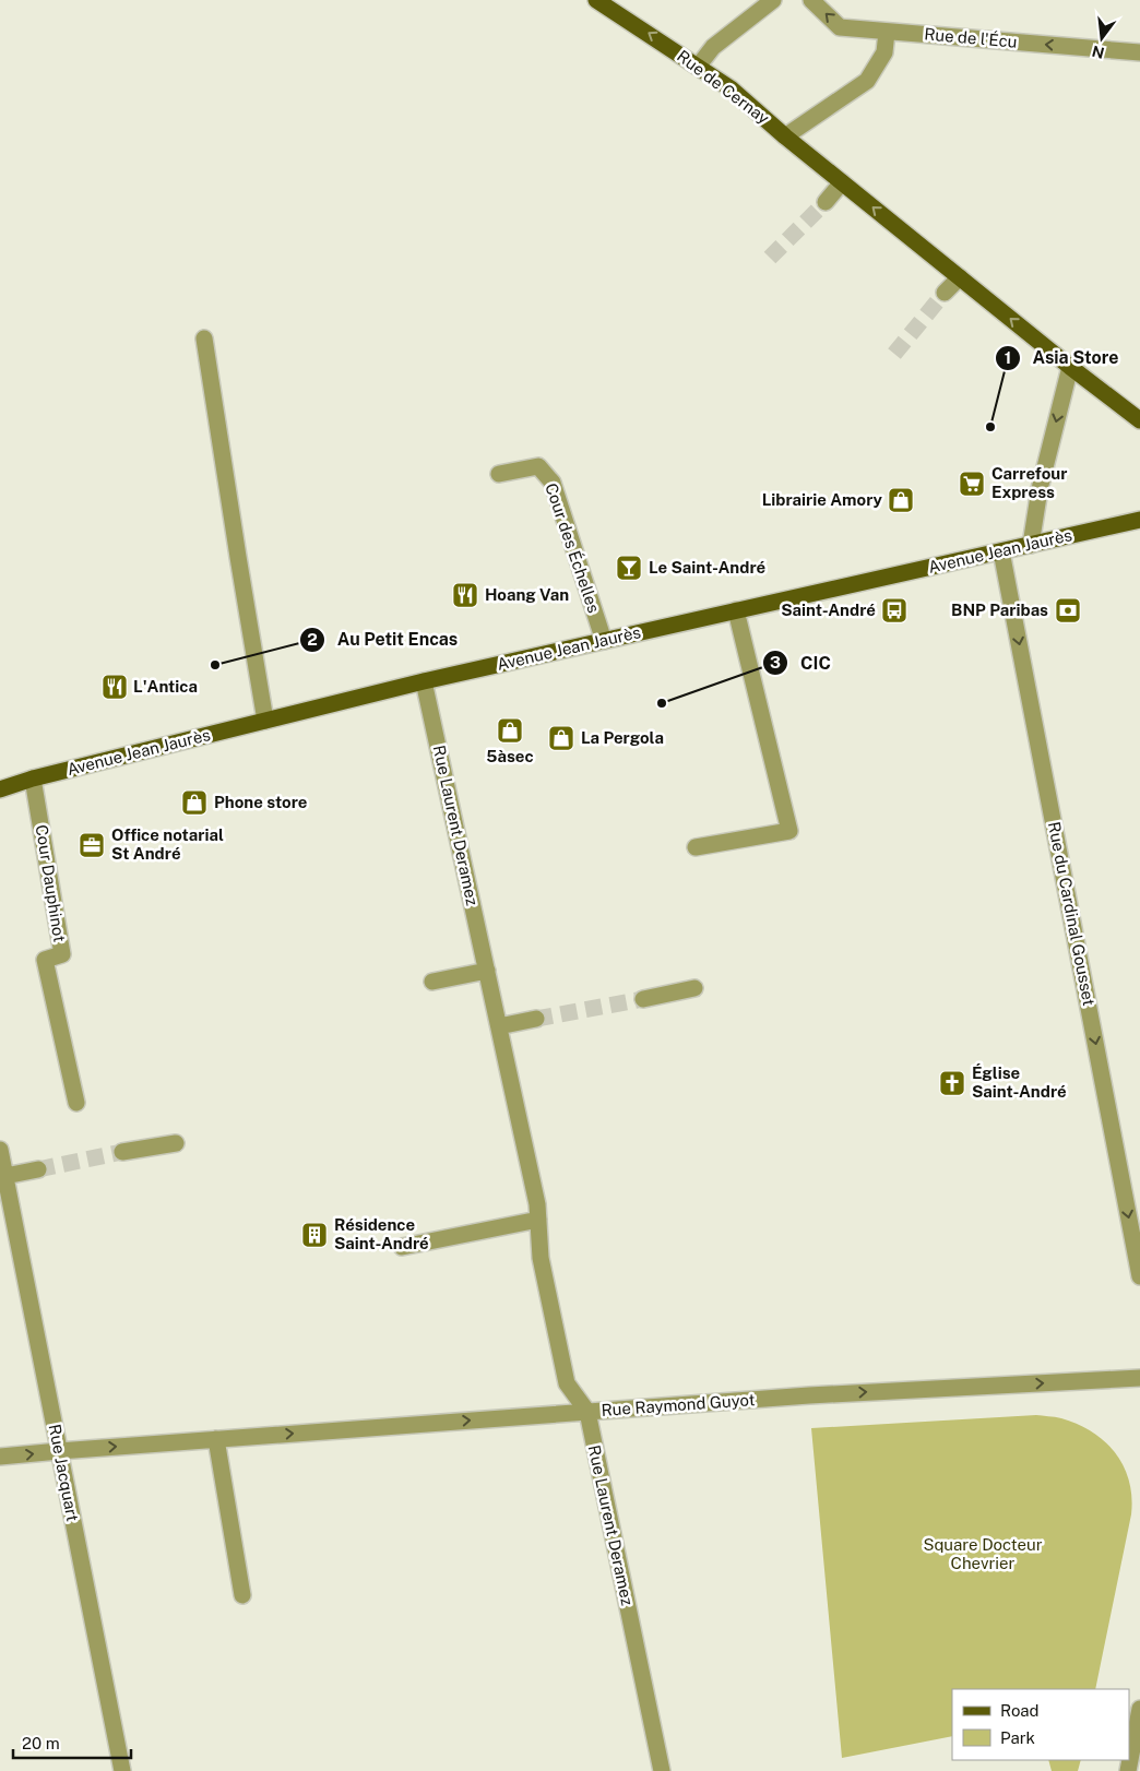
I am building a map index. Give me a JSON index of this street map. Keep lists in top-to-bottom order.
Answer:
{
  "streets": {
    "main road": ["Rue de Cernay", "Avenue Jean Jaurès"],
    "street": [
      "Rue de l'Écu",
      "Cour des Échelles",
      "Rue Laurent Deramez",
      "Cour Dauphinot",
      "Rue du Cardinal Gousset",
      "Rue Raymond Guyot",
      "Rue Jacquart"
    ]
  },
  "crossings": [
    ["Cour des Échelles", "Avenue Jean Jaurès"],
    ["Avenue Jean Jaurès", "Rue Laurent Deramez"],
    ["Avenue Jean Jaurès", "Cour Dauphinot"],
    ["Avenue Jean Jaurès", "Rue du Cardinal Gousset"],
    ["Rue Laurent Deramez", "Rue Raymond Guyot"],
    ["Rue Raymond Guyot", "Rue Jacquart"]
  ],
  "one_way": [
    "Rue de l'Écu",
    "Rue de Cernay",
    "Rue du Cardinal Gousset",
    "Rue Raymond Guyot"
  ],
  "parks": ["Square Docteur Chevrier"],
  "places": {
    "other": ["Asia Store", "Au Petit Encas", "CIC"],
    "supermarket": ["Carrefour Express"],
    "shop": [
      "Librairie Amory",
      "5àsec",
      "La Pergola",
      "Phone store"
    ],
    "bar": ["Le Saint-André"],
    "restaurant": ["Hoang Van", "L'Antica"],
    "bus stop": ["Saint-André"],
    "bank": ["BNP Paribas"],
    "office": ["Office notarial St André"],
    "church": ["Église Saint-André"],
    "building": ["Résidence Saint-André"]
  },
  "legend": ["Road", "Park"],
  "scale_bar": "20 m",
  "north": "bottom"
}
